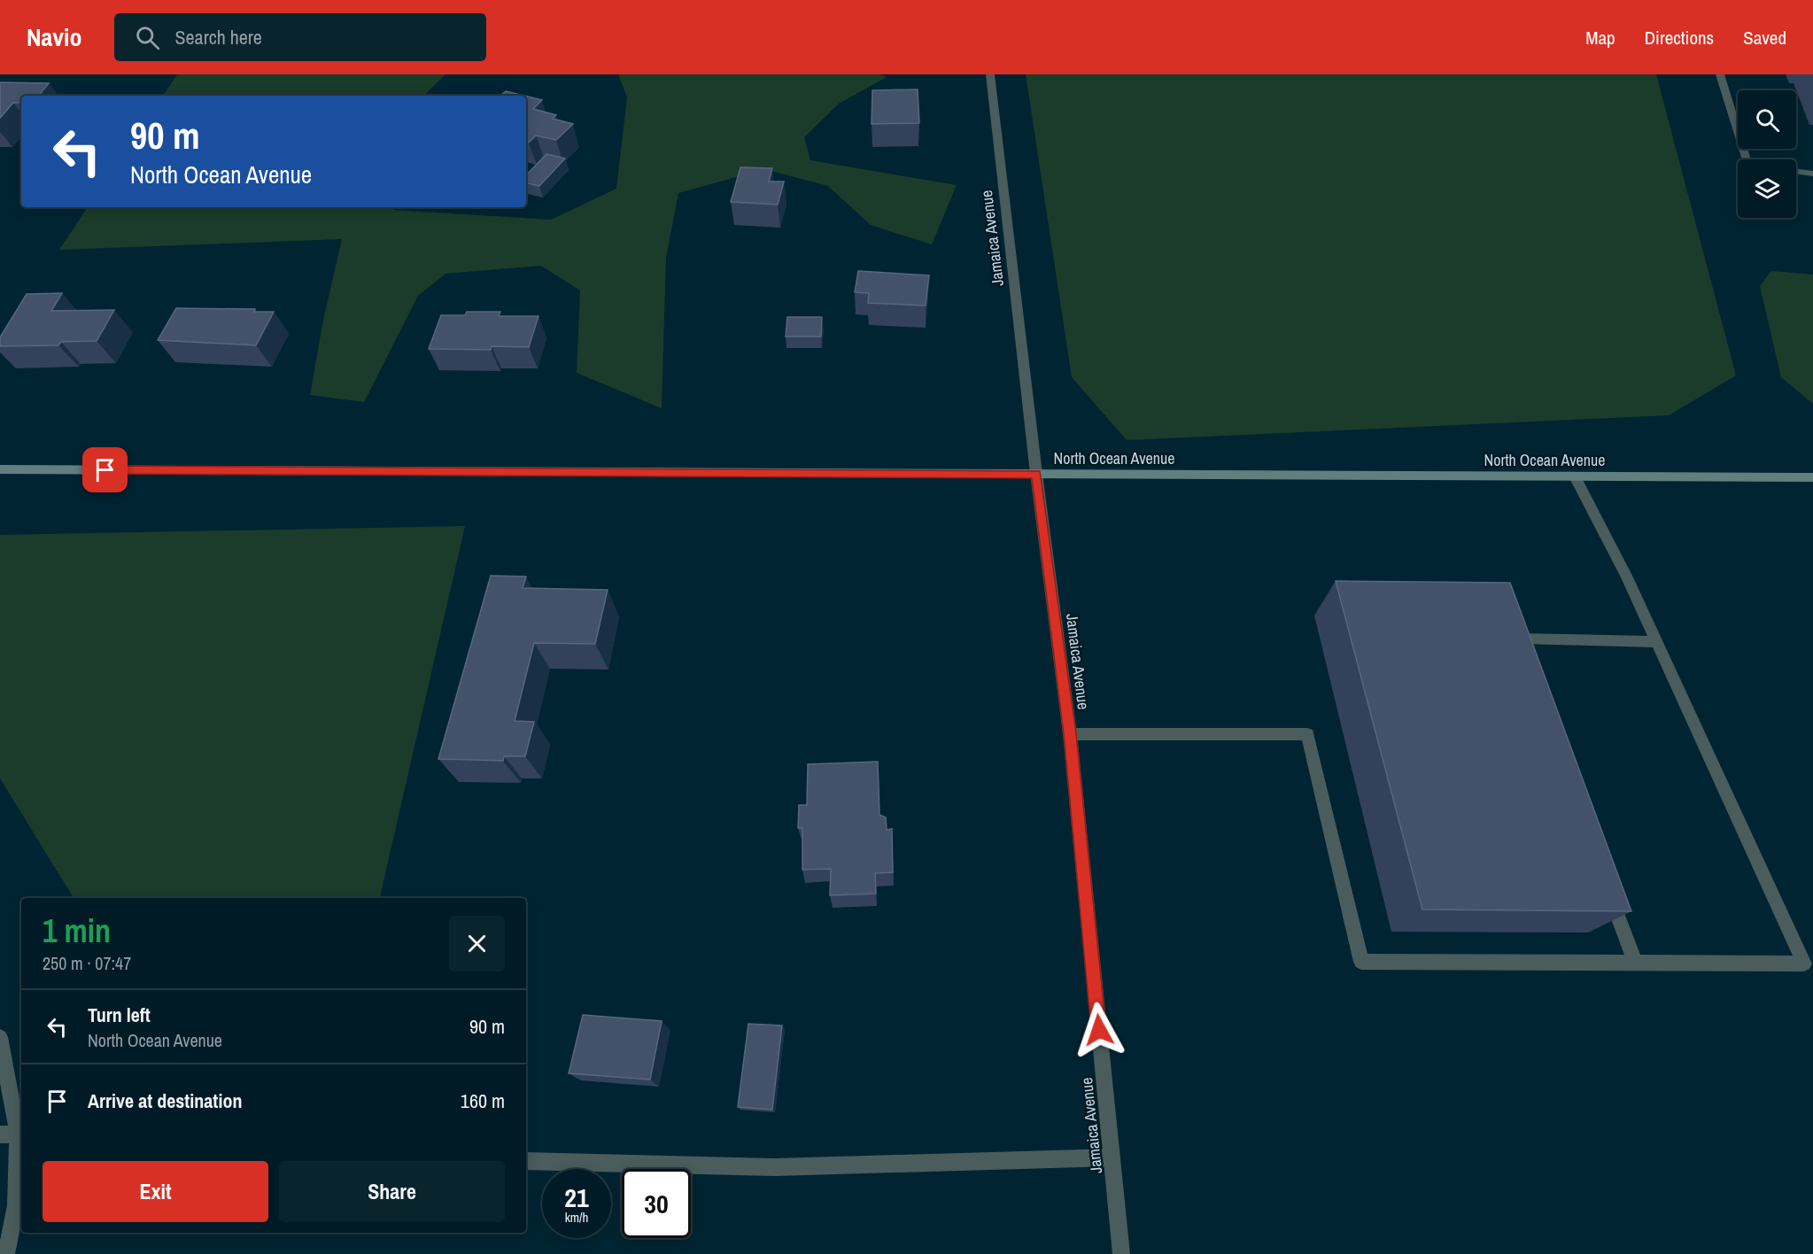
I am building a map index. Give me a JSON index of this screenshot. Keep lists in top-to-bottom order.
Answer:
{
  "streets": {
    "main road": ["North Ocean Avenue"],
    "street": ["Jamaica Avenue"]
  },
  "crossings": [
    ["Jamaica Avenue", "North Ocean Avenue"]
  ],
  "page": {
    "header": "Navio",
    "search": "Search here",
    "nav": ["Map", "Directions", "Saved"],
    "turn": ["90 m", "North Ocean Avenue"],
    "heading": ["1 min", "250 m · 07:47"],
    "list": [
      {
        "name": "Turn left",
        "note": "North Ocean Avenue",
        "value": "90 m"
      },
      {
        "name": "Arrive at destination",
        "value": "160 m"
      }
    ],
    "buttons": ["Exit", "Share"],
    "speed": "21 km/h",
    "limit": "30"
  }
}
